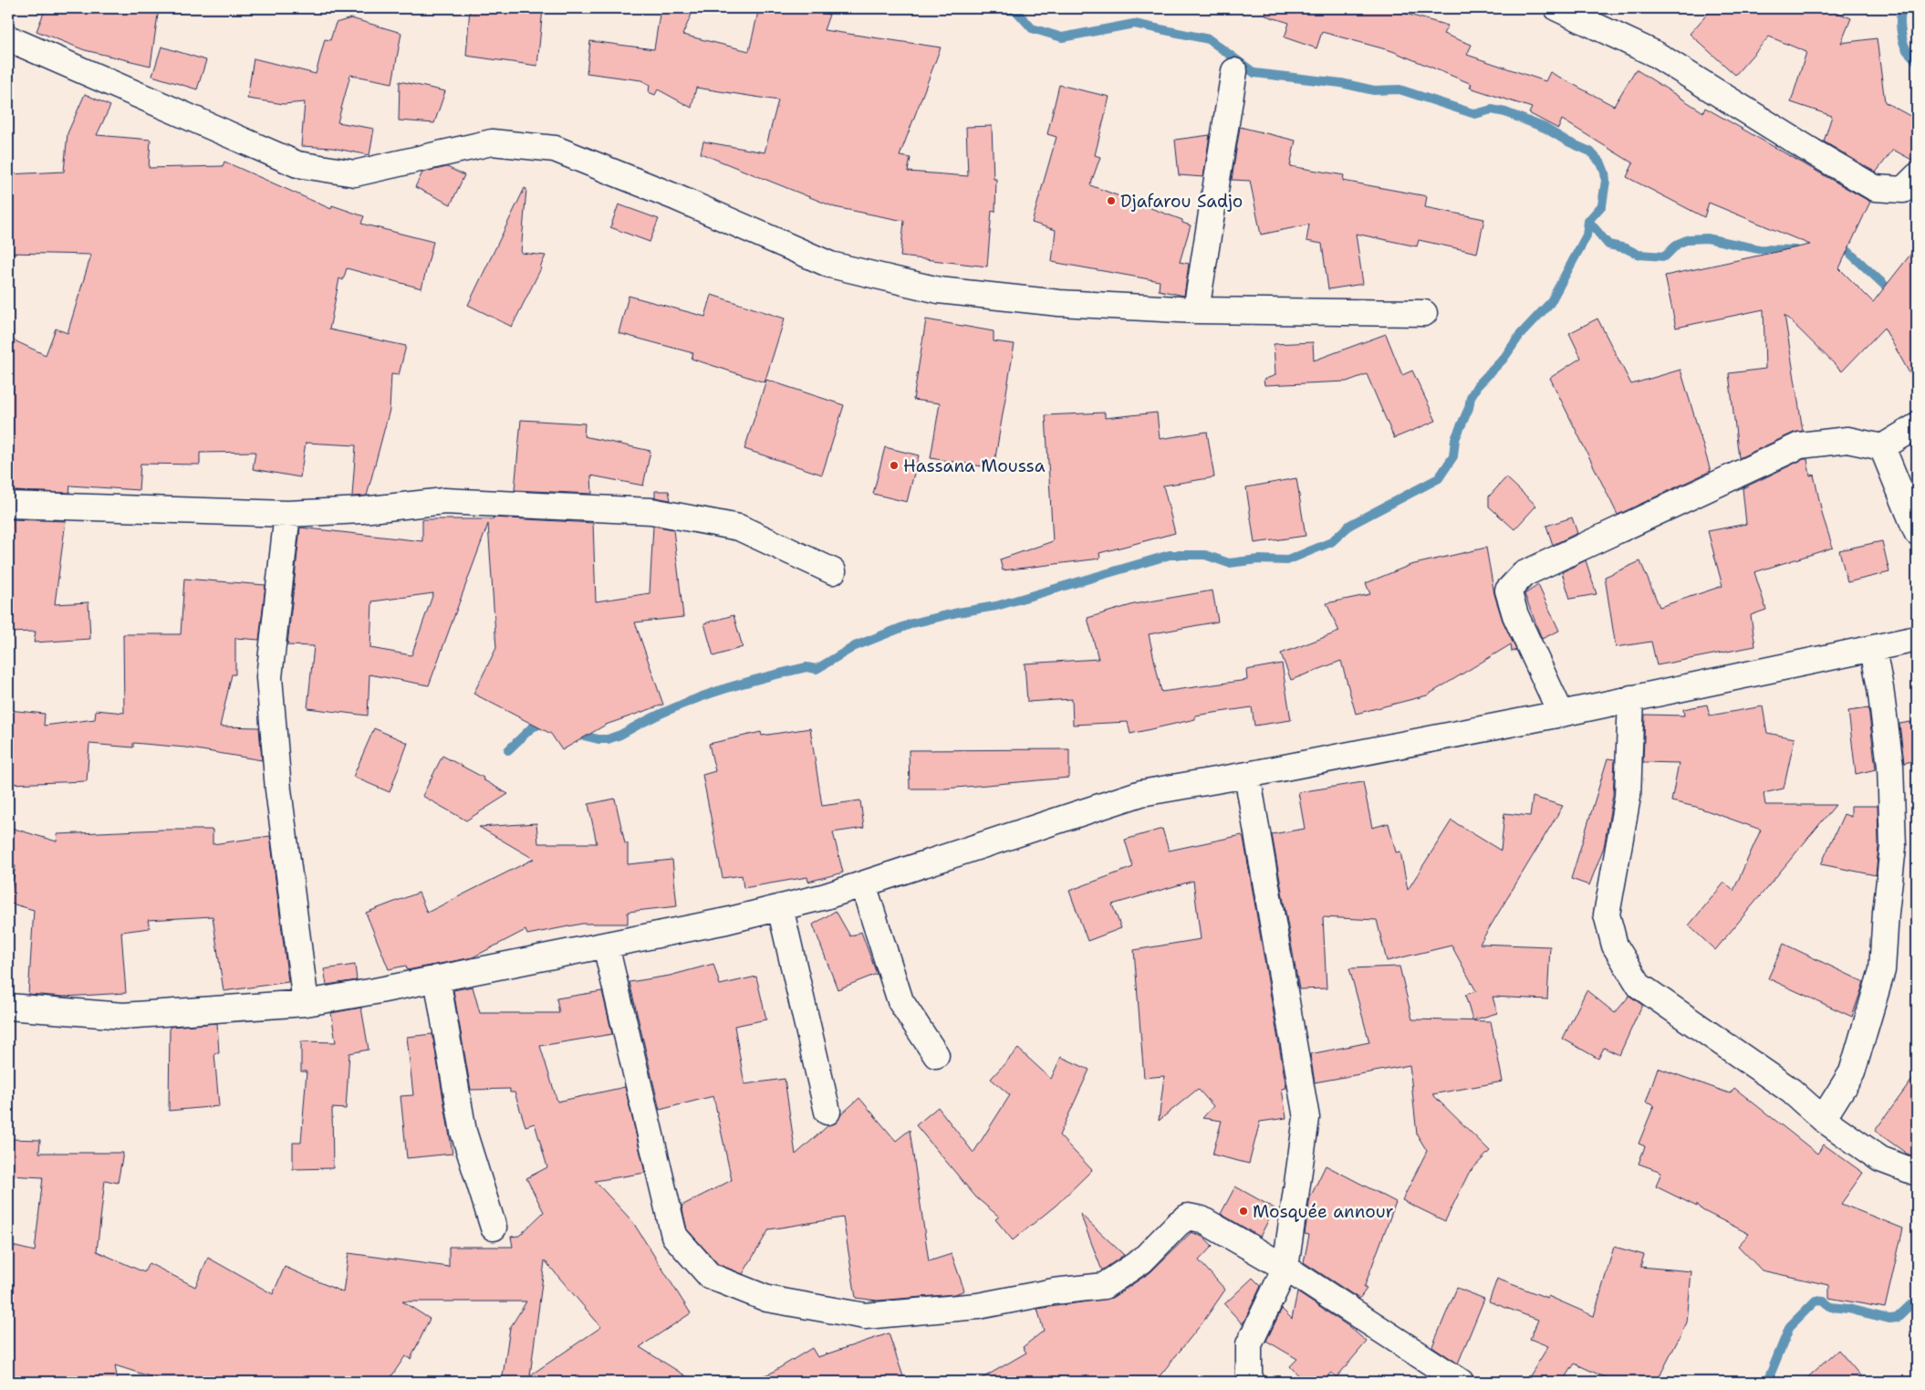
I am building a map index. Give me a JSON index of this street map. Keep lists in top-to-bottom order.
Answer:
{
  "places": ["Djafarou Sadjo", "Hassana Moussa", "Mosquée annour"]
}
